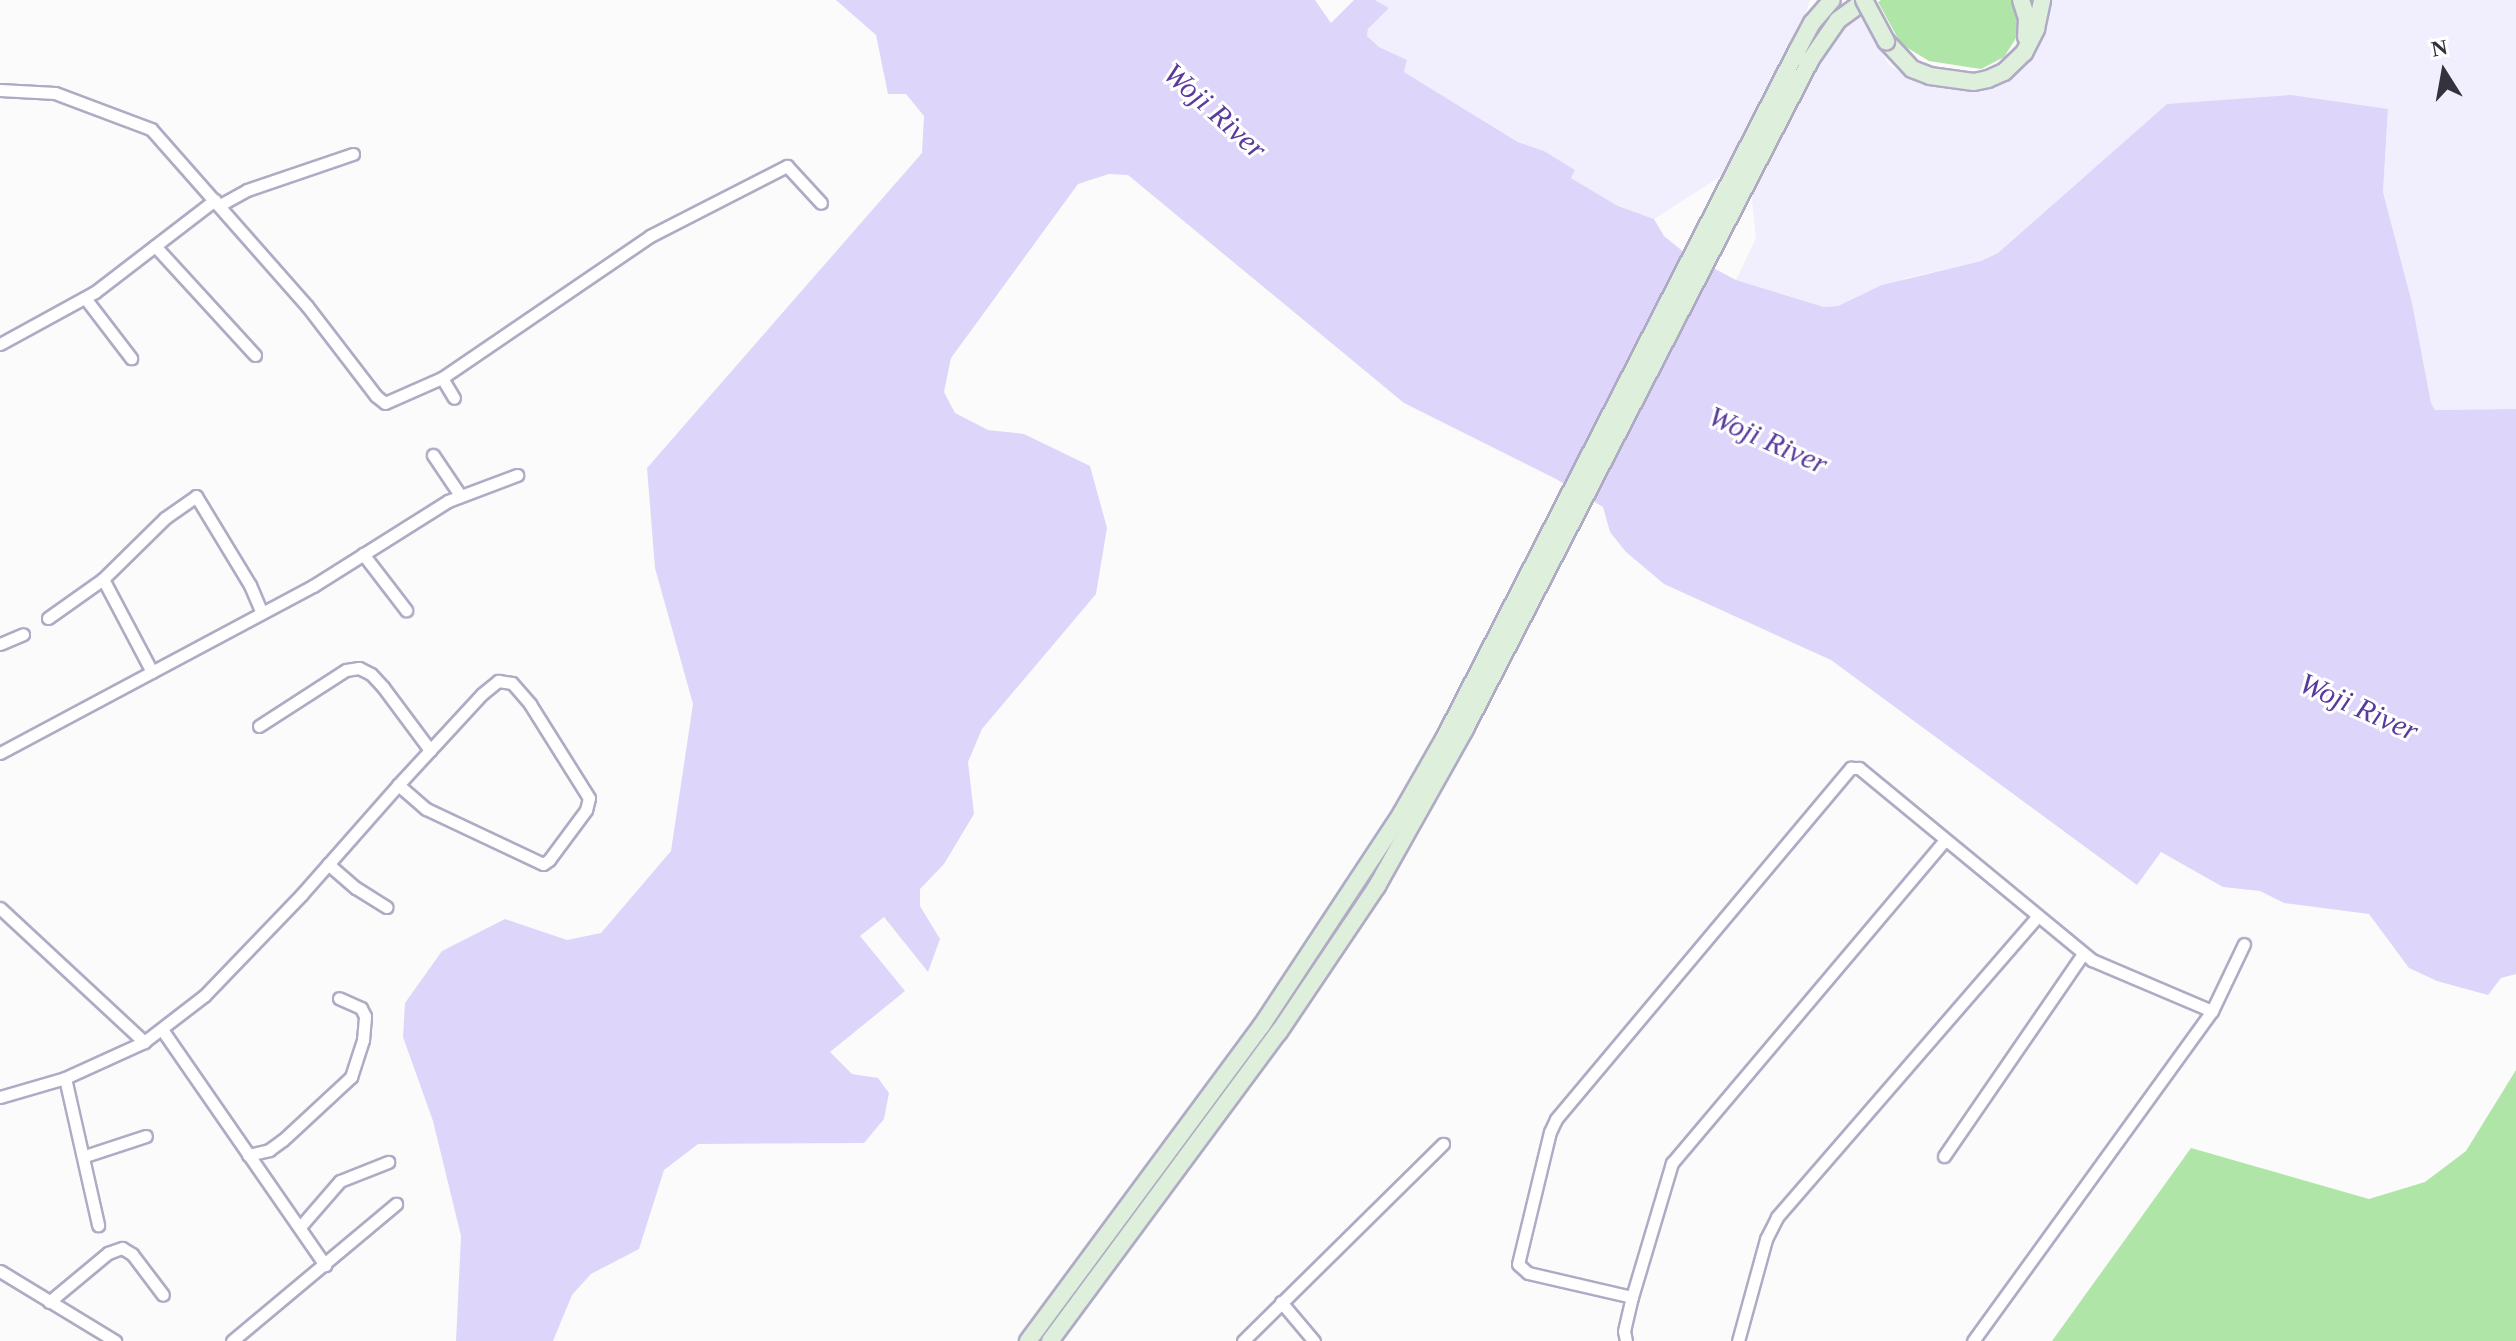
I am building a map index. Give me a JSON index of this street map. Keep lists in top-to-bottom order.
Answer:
{
  "water": ["Woji River"],
  "north": "top"
}
